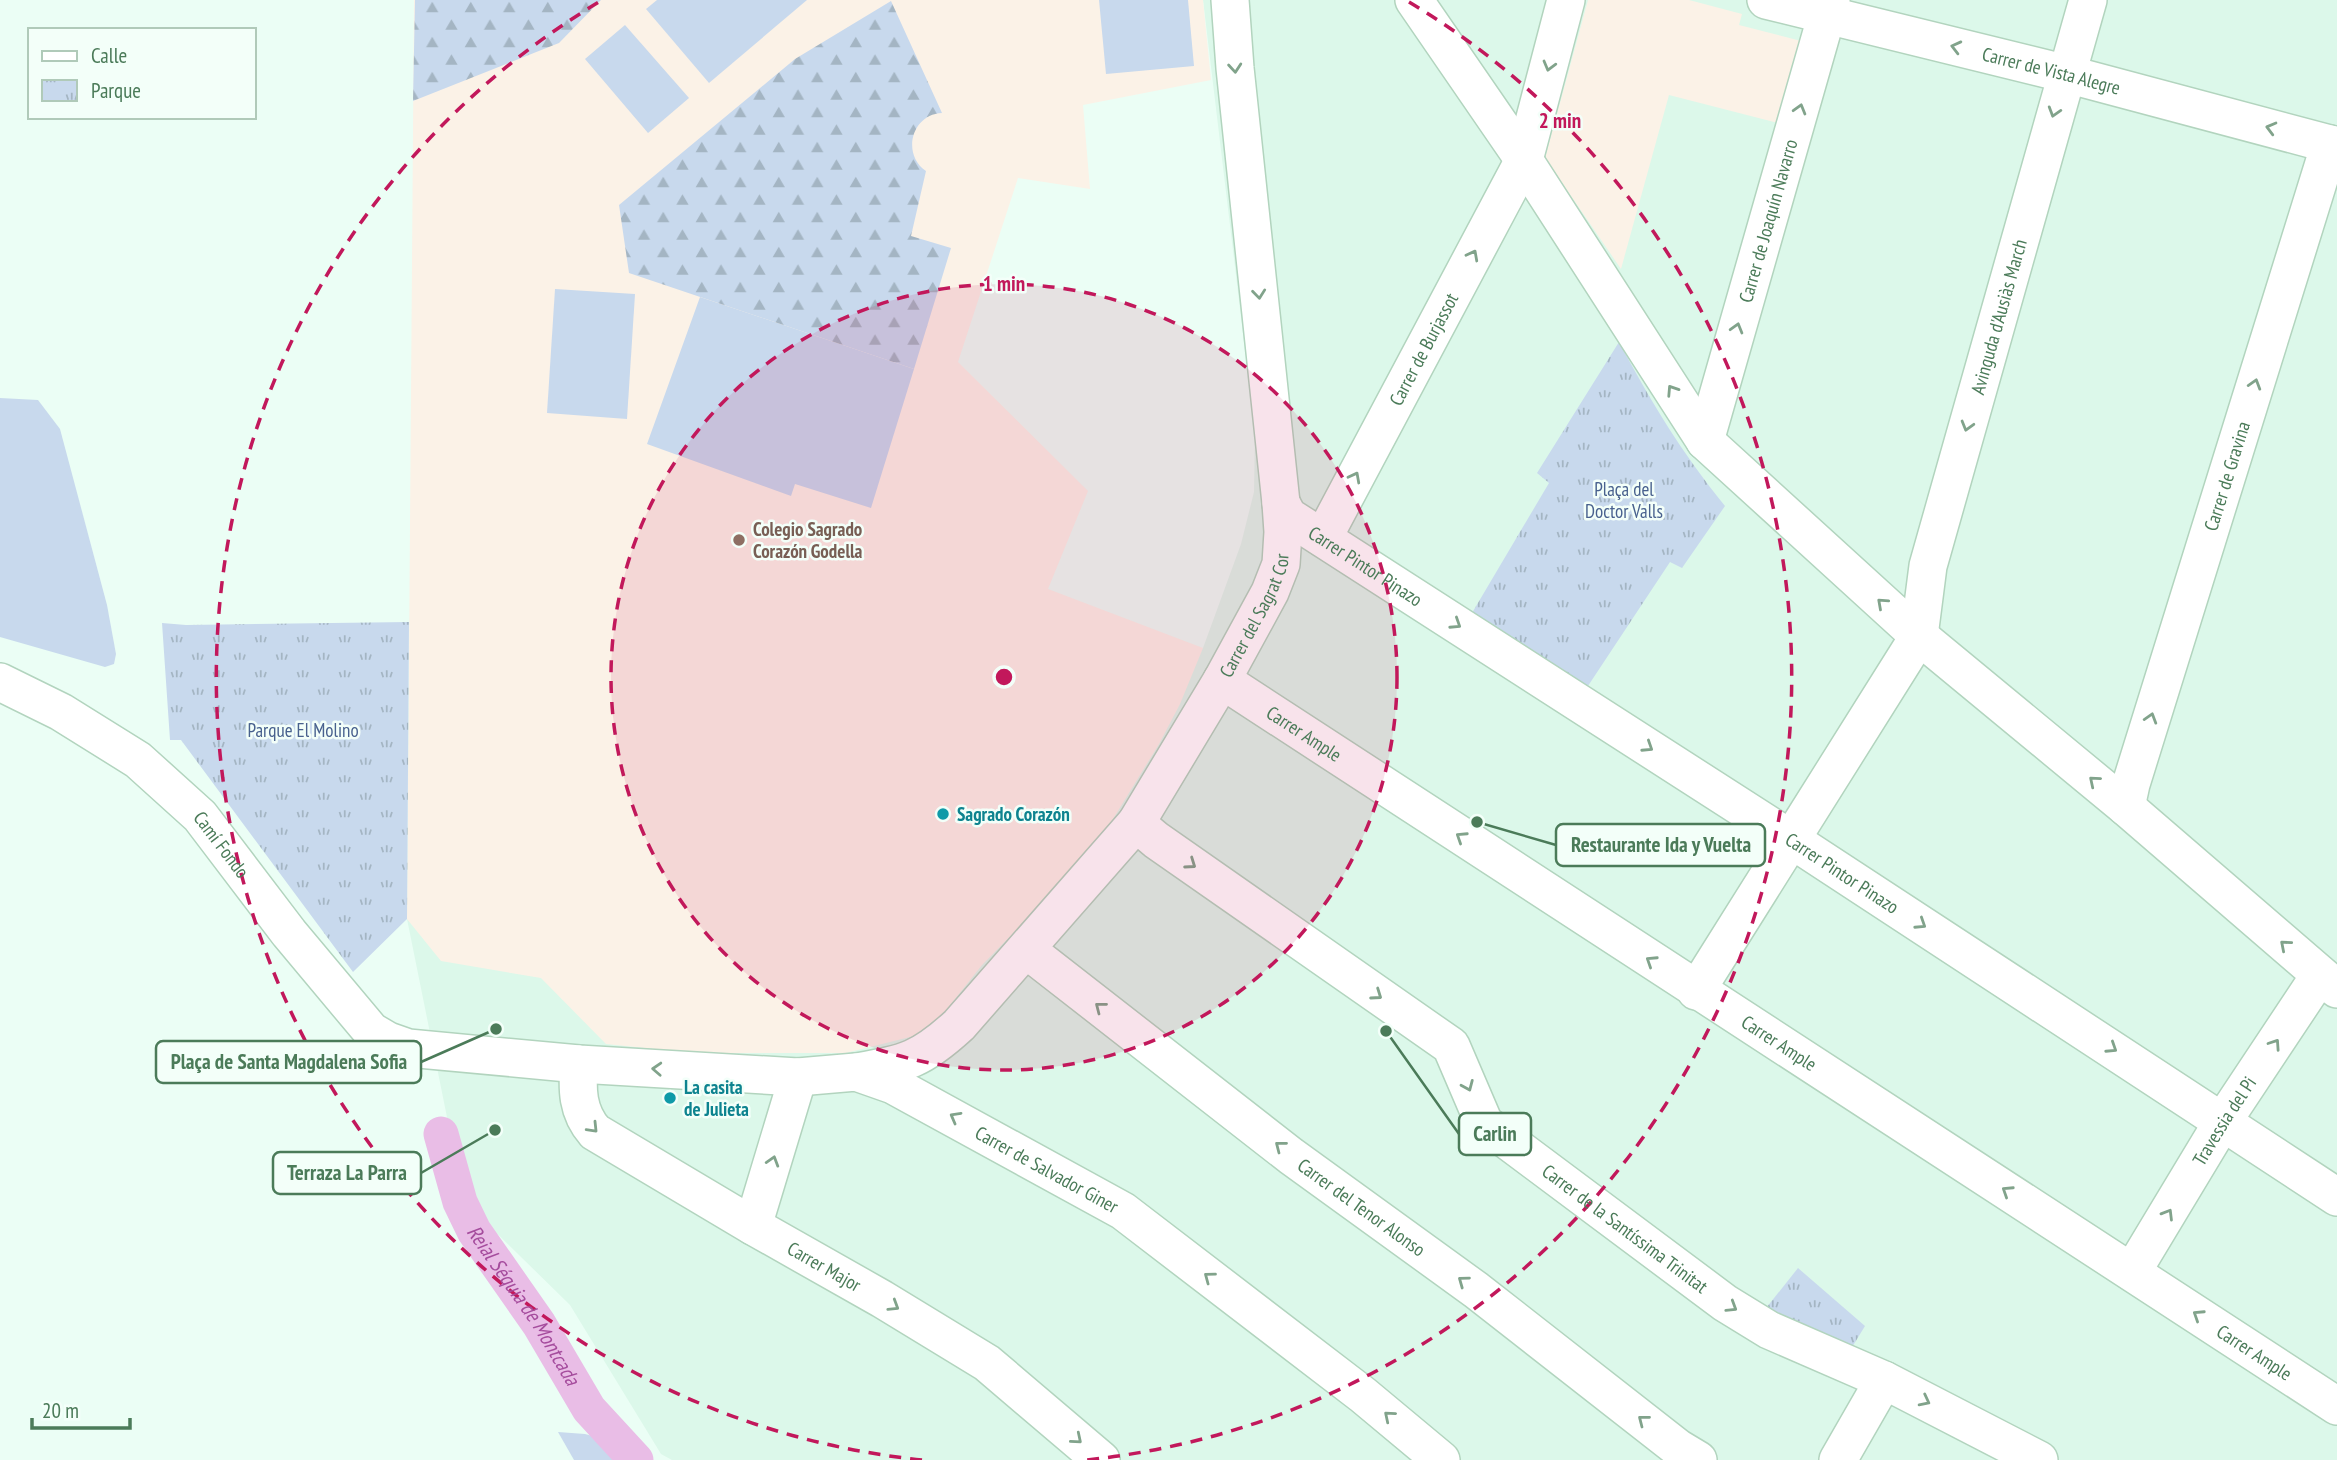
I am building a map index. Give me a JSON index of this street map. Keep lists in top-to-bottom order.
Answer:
{
  "streets": {
    "street": [
      "Carrer de Vista Alegre",
      "Carrer de Joaquín Navarro",
      "Avinguda d'Ausiàs March",
      "Carrer de Burjassot",
      "Carrer de Gravina",
      "Carrer Pintor Pinazo",
      "Carrer del Sagrat Cor",
      "Carrer Ample",
      "Camí Fondo",
      "Travessia del Pi",
      "Carrer de Salvador Giner",
      "Carrer del Tenor Alonso",
      "Carrer de la Santíssima Trinitat",
      "Carrer Major"
    ]
  },
  "crossings": [
    ["Carrer de Vista Alegre", "Carrer de Joaquín Navarro"],
    ["Carrer de Vista Alegre", "Avinguda d'Ausiàs March"],
    ["Carrer de Vista Alegre", "Carrer de Gravina"],
    ["Carrer de Burjassot", "Carrer Pintor Pinazo"],
    ["Carrer Pintor Pinazo", "Carrer del Sagrat Cor"],
    ["Carrer Pintor Pinazo", "Travessia del Pi"],
    ["Carrer del Sagrat Cor", "Carrer Ample"],
    ["Carrer del Sagrat Cor", "Carrer de Salvador Giner"],
    ["Carrer del Sagrat Cor", "Carrer del Tenor Alonso"],
    ["Carrer del Sagrat Cor", "Carrer de la Santíssima Trinitat"],
    ["Carrer Ample", "Travessia del Pi"],
    ["Camí Fondo", "Carrer de Salvador Giner"],
    ["Camí Fondo", "Carrer Major"],
    ["Carrer de Salvador Giner", "Carrer Major"]
  ],
  "one_way": [
    "Carrer de Vista Alegre",
    "Carrer de Joaquín Navarro",
    "Avinguda d'Ausiàs March",
    "Carrer de Gravina",
    "Carrer del Sagrat Cor",
    "Carrer Ample",
    "Travessia del Pi",
    "Carrer de Salvador Giner",
    "Carrer del Tenor Alonso",
    "Carrer de la Santíssima Trinitat",
    "Carrer Major"
  ],
  "water": ["Reial Séquia de Montcada"],
  "parks": ["Plaça del Doctor Valls", "Parque El Molino"],
  "places": [
    "Colegio Sagrado Corazón Godella",
    "Sagrado Corazón",
    "Restaurante Ida y Vuelta",
    "Plaça de Santa Magdalena Sofia",
    "Carlin",
    "La casita de Julieta",
    "Terraza La Parra"
  ],
  "legend": ["Calle", "Parque"],
  "scale_bar": "20 m",
  "rings": ["2 min", "1 min"]
}
